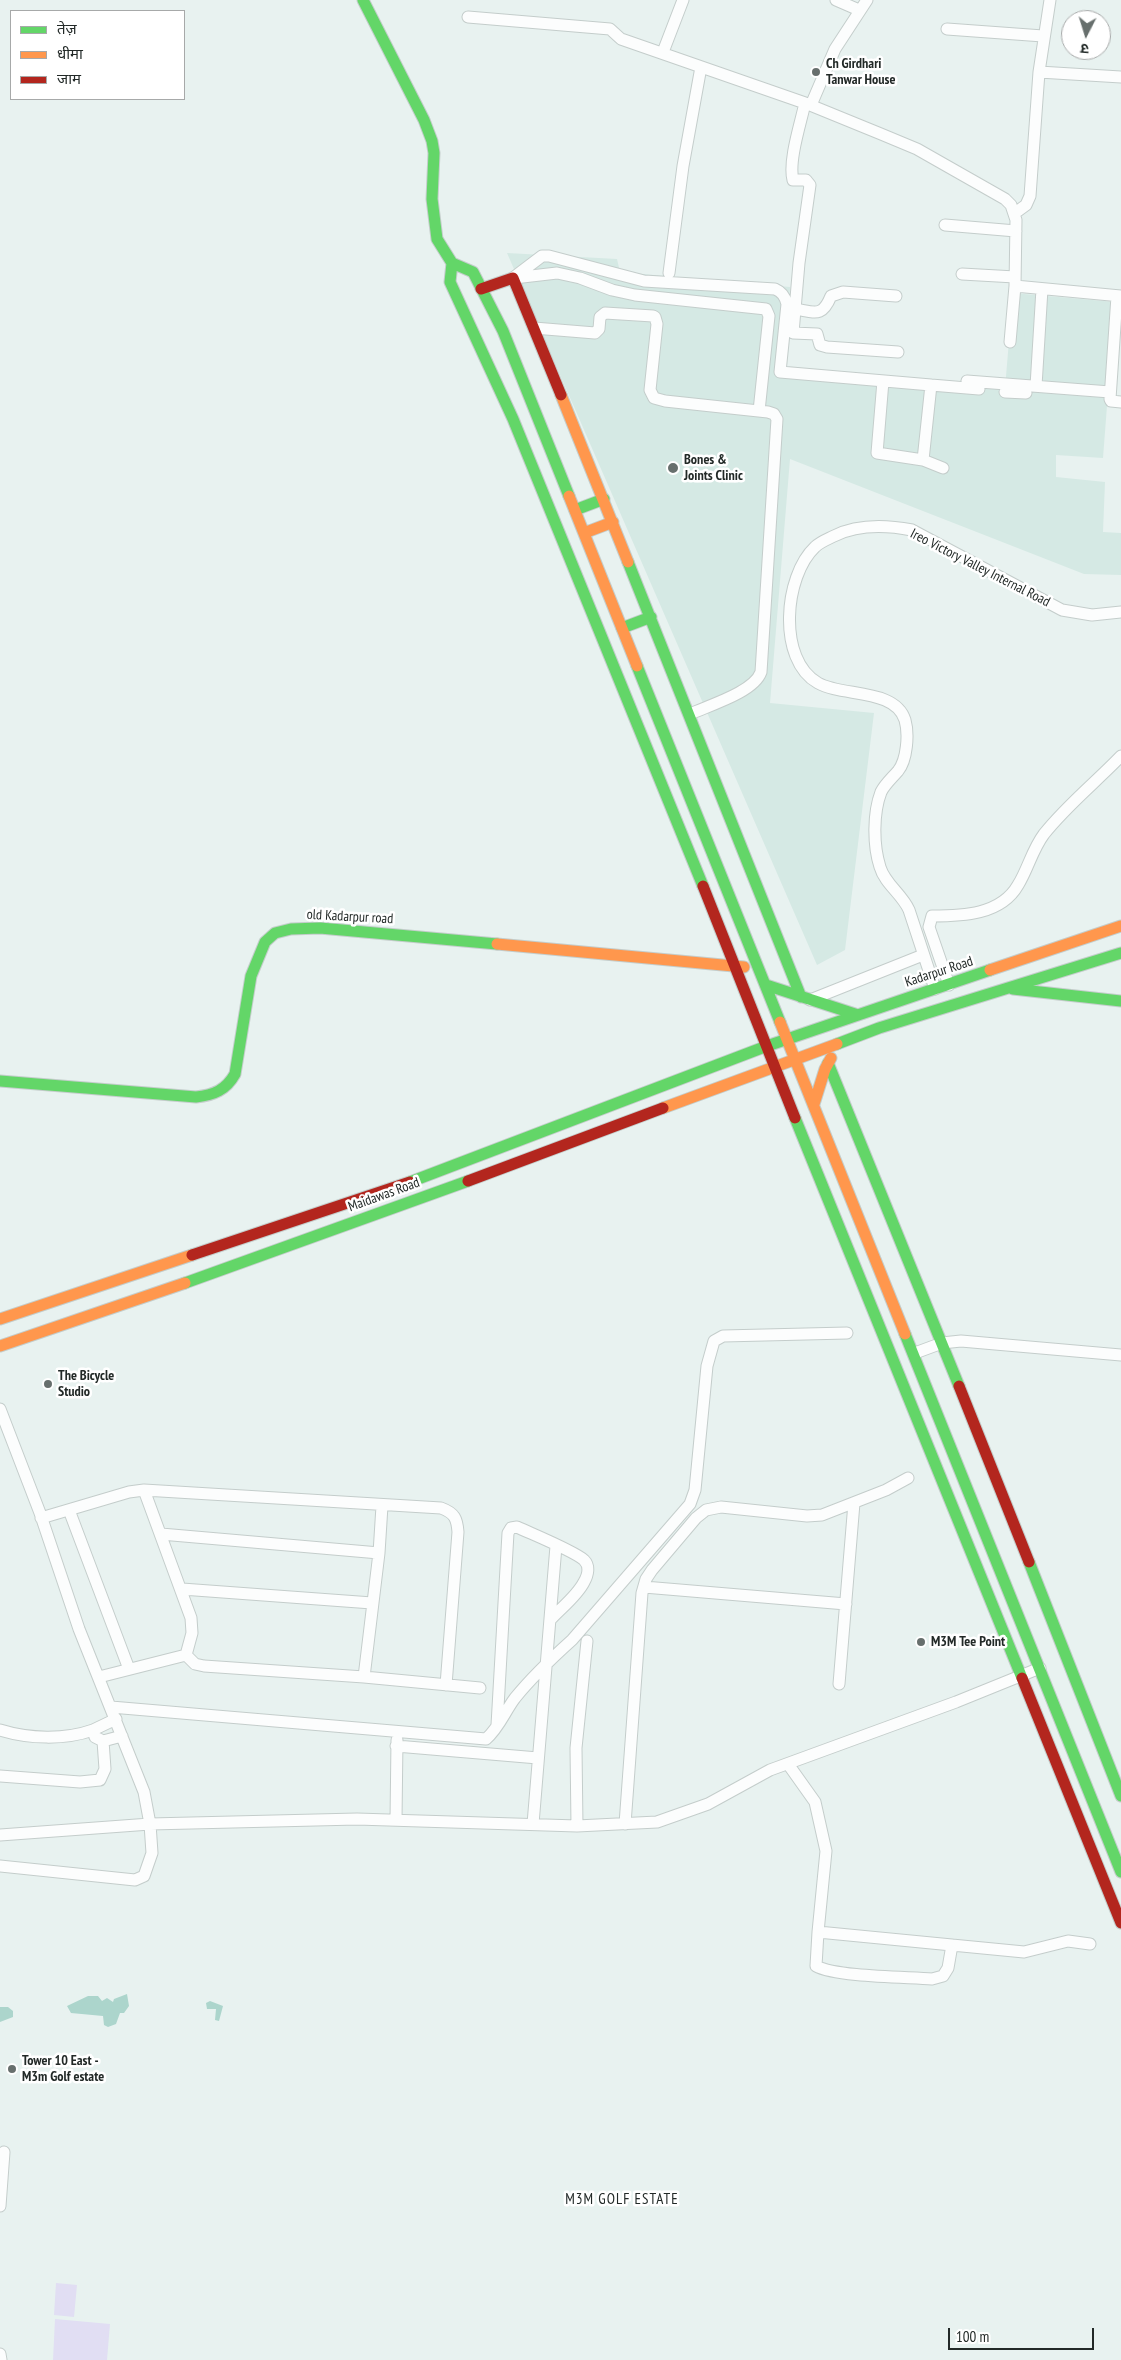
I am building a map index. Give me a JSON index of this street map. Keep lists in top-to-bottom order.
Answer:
{
  "streets": {
    "street": [
      "Ireo Victory Valley Internal Road",
      "old Kadarpur road",
      "Kadarpur Road",
      "Maidawas Road"
    ]
  },
  "crossings": [
    ["Ireo Victory Valley Internal Road", "Kadarpur Road"],
    ["Kadarpur Road", "Maidawas Road"]
  ],
  "districts": ["M3M GOLF ESTATE"],
  "places": [
    "Ch Girdhari Tanwar House",
    "Bones & Joints Clinic",
    "The Bicycle Studio",
    "M3M Tee Point",
    "Tower 10 East - M3m Golf estate"
  ],
  "legend": ["तेज़", "धीमा", "जाम"],
  "scale_bar": "100 m",
  "north": "bottom"
}
